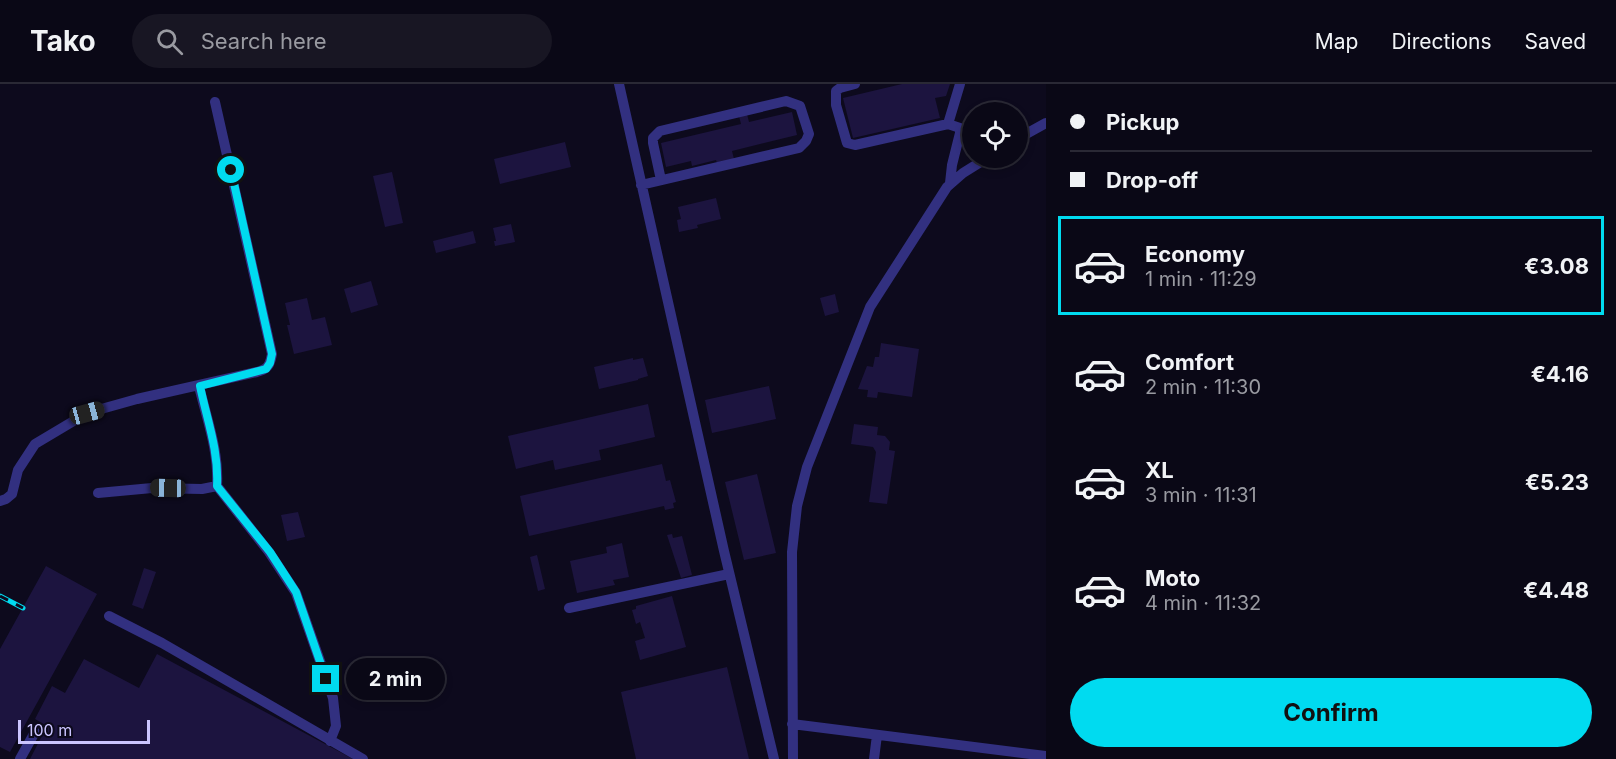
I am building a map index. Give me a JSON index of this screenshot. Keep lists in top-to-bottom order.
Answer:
{
  "scale_bar": "100 m",
  "page": {
    "header": "Tako",
    "search": "Search here",
    "nav": ["Map", "Directions", "Saved"],
    "banner": ["Pickup", "Drop-off"],
    "list": [
      {
        "name": "Economy",
        "note": "1 min · 11:29",
        "value": "€3.08"
      },
      {
        "name": "Comfort",
        "note": "2 min · 11:30",
        "value": "€4.16"
      },
      {
        "name": "XL",
        "note": "3 min · 11:31",
        "value": "€5.23"
      },
      {
        "name": "Moto",
        "note": "4 min · 11:32",
        "value": "€4.48"
      }
    ],
    "bubble": "2 min",
    "buttons": "Confirm",
    "scale": "100 m"
  }
}
